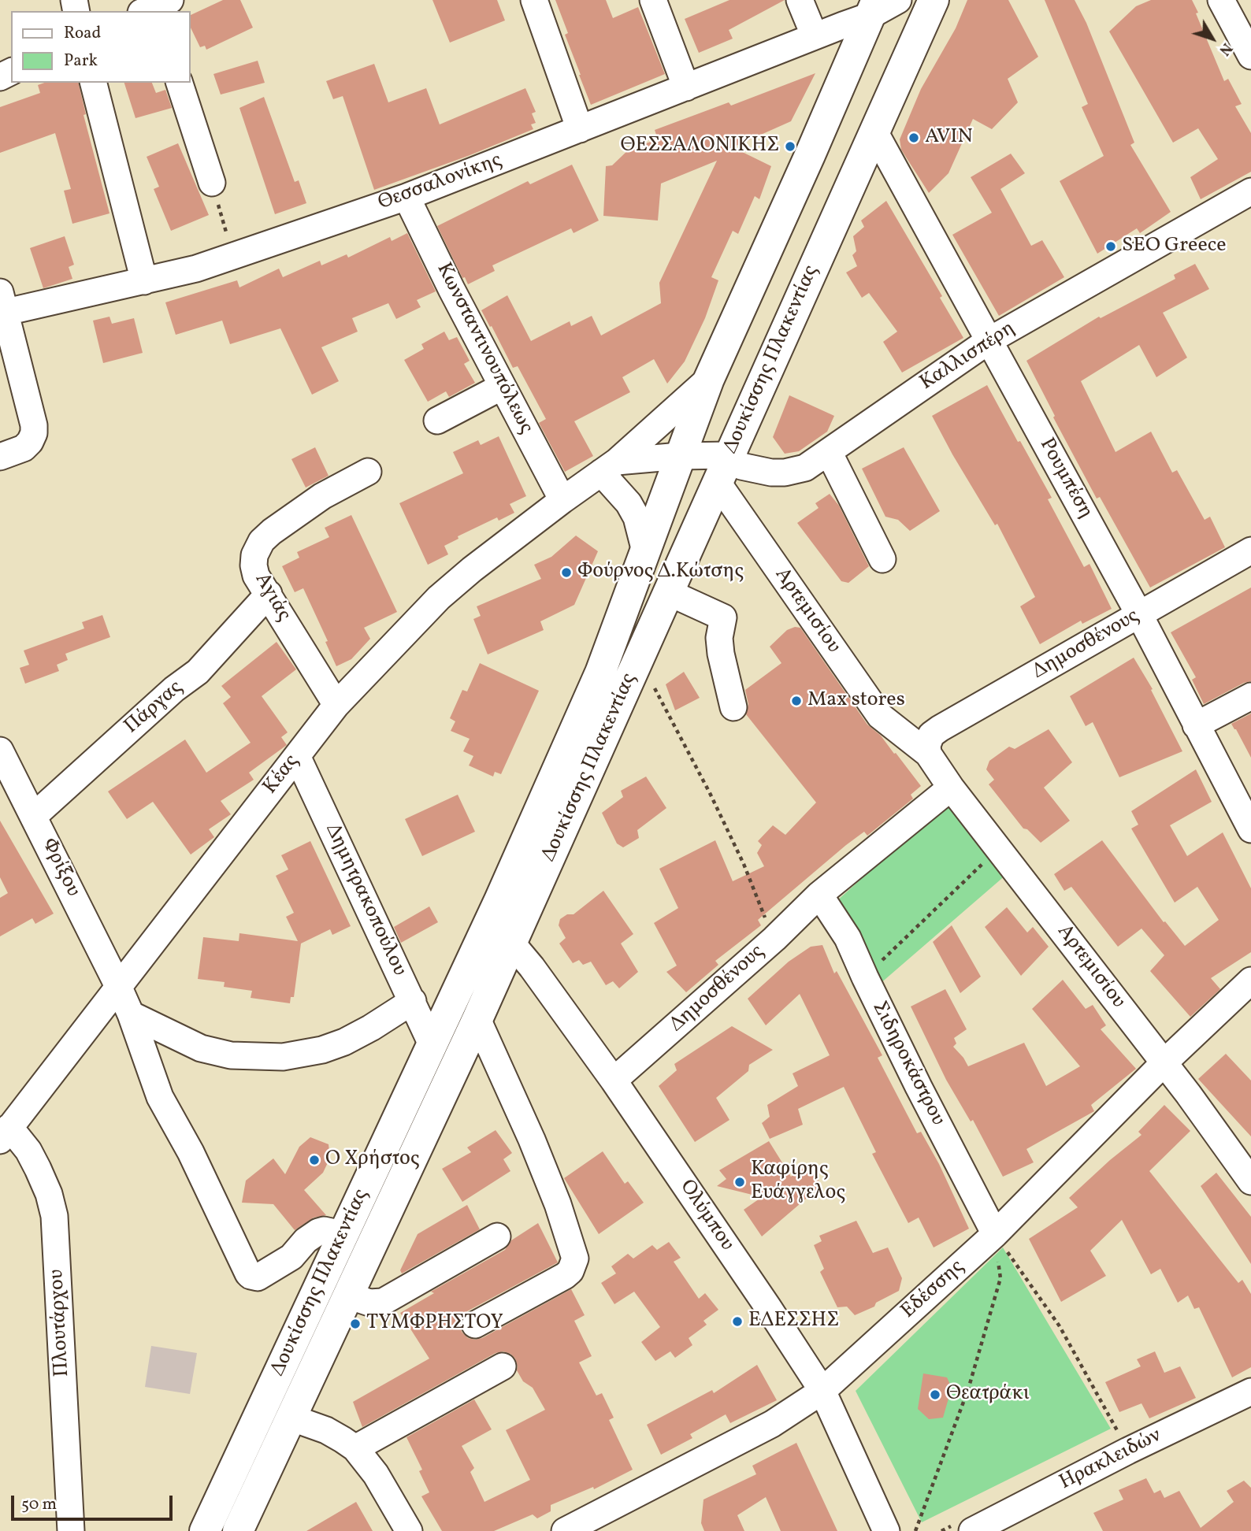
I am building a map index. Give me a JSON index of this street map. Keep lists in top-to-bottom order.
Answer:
{
  "streets": {
    "main road": ["Δουκίσσης Πλακεντίας"],
    "street": [
      "Θεσσαλονίκης",
      "Κωνσταντινουπόλεως",
      "Καλλισπέρη",
      "Ρουμπέση",
      "Αγιάς",
      "Αρτεμισίου",
      "Δημοσθένους",
      "Πάργας",
      "Κέας",
      "Φρίξου",
      "Δημητρακοπούλου",
      "Σιδηροκάστρου",
      "Ολύμπου",
      "Εδέσσης",
      "Πλουτάρχου",
      "Ηρακλειδών"
    ]
  },
  "crossings": [
    ["Θεσσαλονίκης", "Κωνσταντινουπόλεως"],
    ["Θεσσαλονίκης", "Δουκίσσης Πλακεντίας"],
    ["Κωνσταντινουπόλεως", "Κέας"],
    ["Καλλισπέρη", "Δουκίσσης Πλακεντίας"],
    ["Καλλισπέρη", "Ρουμπέση"],
    ["Δουκίσσης Πλακεντίας", "Ρουμπέση"],
    ["Δουκίσσης Πλακεντίας", "Αρτεμισίου"],
    ["Δουκίσσης Πλακεντίας", "Κέας"],
    ["Δουκίσσης Πλακεντίας", "Φρίξου"],
    ["Δουκίσσης Πλακεντίας", "Δημητρακοπούλου"],
    ["Δουκίσσης Πλακεντίας", "Ολύμπου"],
    ["Ρουμπέση", "Δημοσθένους"],
    ["Αγιάς", "Πάργας"],
    ["Αγιάς", "Κέας"],
    ["Αρτεμισίου", "Δημοσθένους"],
    ["Αρτεμισίου", "Εδέσσης"],
    ["Δημοσθένους", "Σιδηροκάστρου"],
    ["Δημοσθένους", "Ολύμπου"],
    ["Πάργας", "Φρίξου"],
    ["Κέας", "Φρίξου"],
    ["Κέας", "Δημητρακοπούλου"],
    ["Κέας", "Πλουτάρχου"],
    ["Σιδηροκάστρου", "Εδέσσης"],
    ["Ολύμπου", "Εδέσσης"]
  ],
  "places": [
    "AVIN",
    "ΘΕΣΣΑΛΟΝΙΚΗΣ",
    "SEO Greece",
    "Φούρνος Δ.Κώτσης",
    "Max stores",
    "Ο Χρήστος",
    "Καφίρης Ευάγγελος",
    "ΕΔΕΣΣΗΣ",
    "ΤΥΜΦΡΗΣΤΟΥ",
    "Θεατράκι"
  ],
  "legend": ["Road", "Park"],
  "scale_bar": "50 m",
  "north": "bottom right"
}
